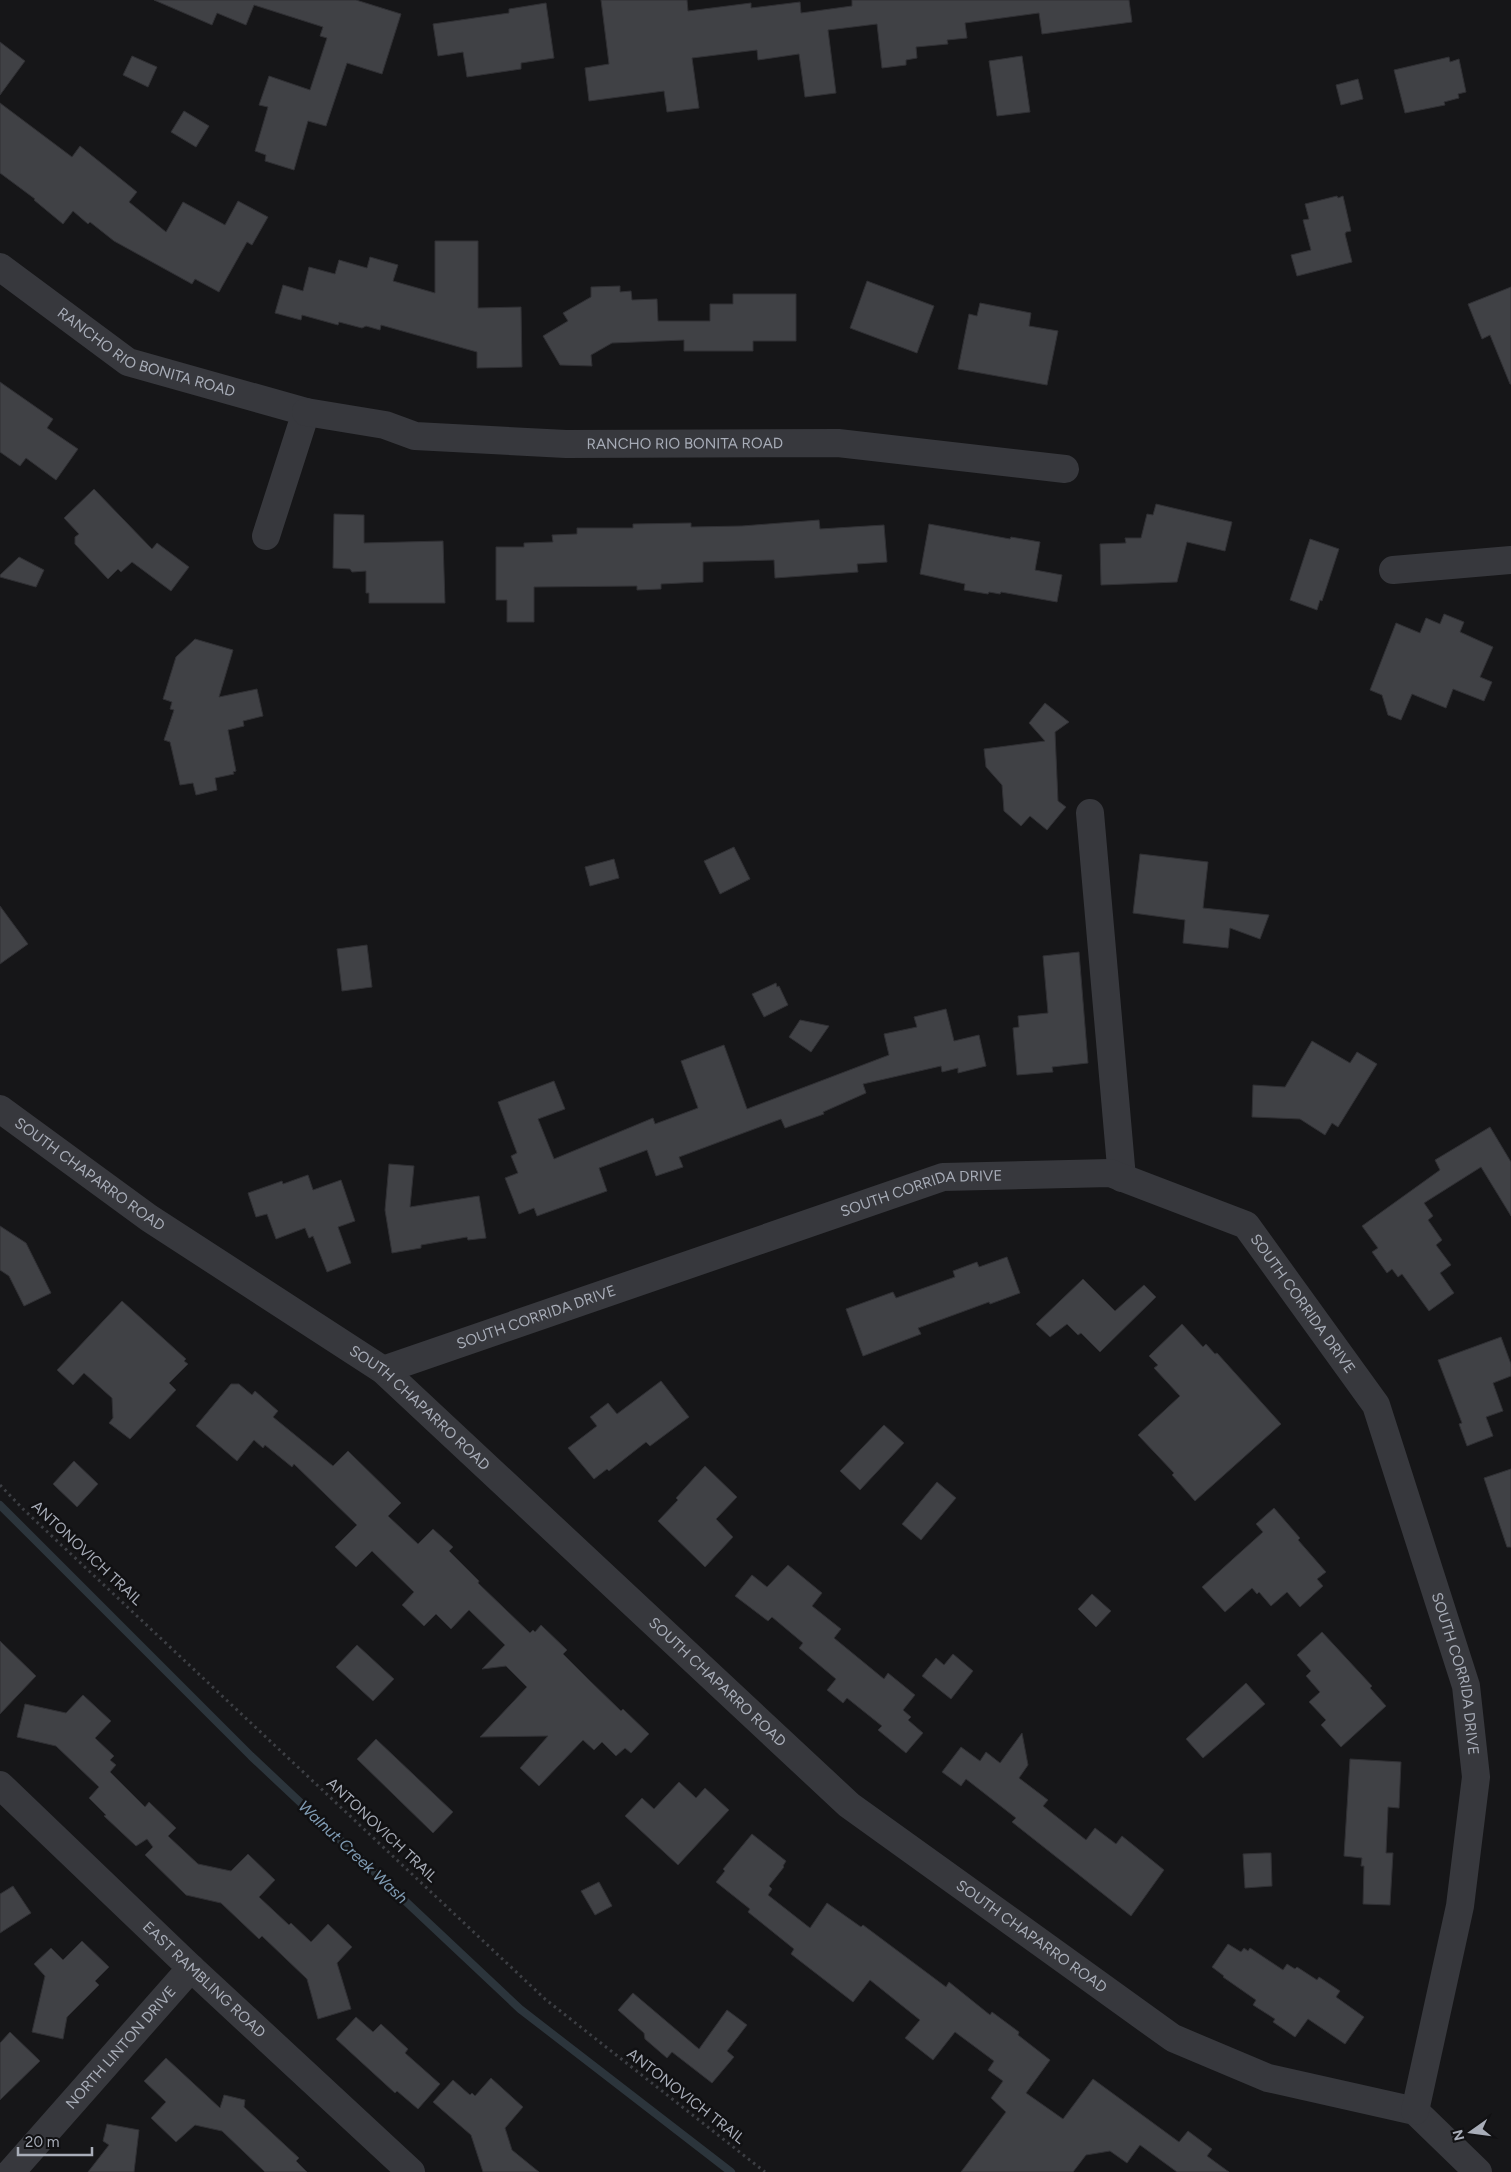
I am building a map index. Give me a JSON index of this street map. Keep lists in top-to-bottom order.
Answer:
{
  "streets": {
    "street": [
      "RANCHO RIO BONITA ROAD",
      "SOUTH CHAPARRO ROAD",
      "SOUTH CORRIDA DRIVE",
      "EAST RAMBLING ROAD",
      "NORTH LINTON DRIVE"
    ],
    "path": ["ANTONOVICH TRAIL"]
  },
  "crossings": [
    ["SOUTH CHAPARRO ROAD", "SOUTH CORRIDA DRIVE"],
    ["EAST RAMBLING ROAD", "NORTH LINTON DRIVE"]
  ],
  "water": ["Walnut Creek Wash"],
  "scale_bar": "20 m",
  "north": "left"
}
